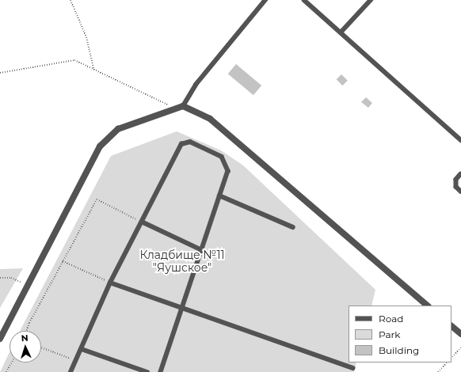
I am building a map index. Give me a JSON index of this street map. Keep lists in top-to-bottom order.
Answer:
{
  "parks": ["Кладбище №11 \"Яушское\""],
  "legend": ["Road", "Park", "Building"],
  "north": "top"
}
